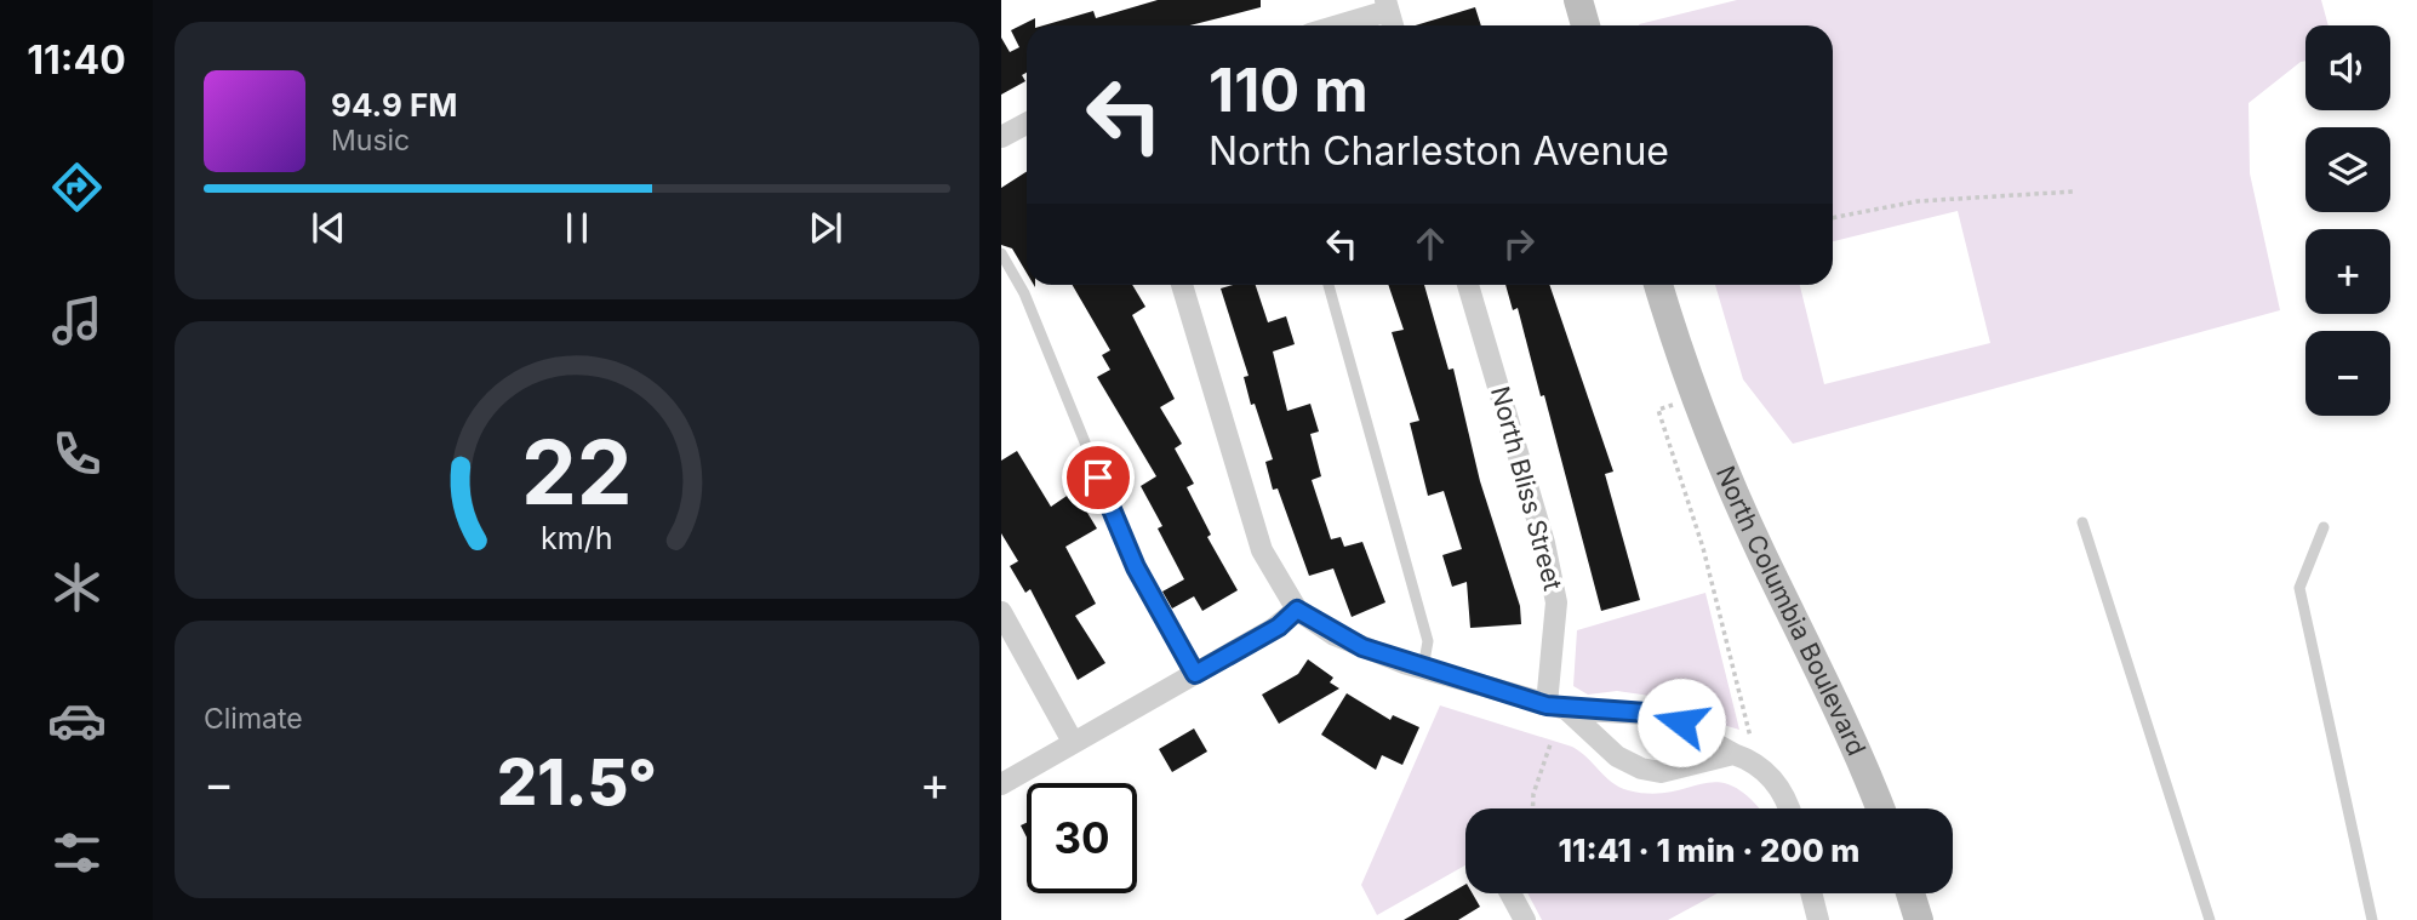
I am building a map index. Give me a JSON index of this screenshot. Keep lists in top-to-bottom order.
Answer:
{
  "streets": {
    "main road": ["North Columbia Boulevard"],
    "street": ["North Bliss Street"]
  },
  "page": {
    "tabs": "11:40",
    "map_buttons": ["+", "−"],
    "turn": ["110 m", "North Charleston Avenue"],
    "song": ["94.9 FM", "Music"],
    "tile": "Climate",
    "heat": ["−", "21.5°", "+"],
    "limit": "30",
    "trip": "11:41 · 1 min · 200 m",
    "gauge": ["22", "km/h"]
  }
}
